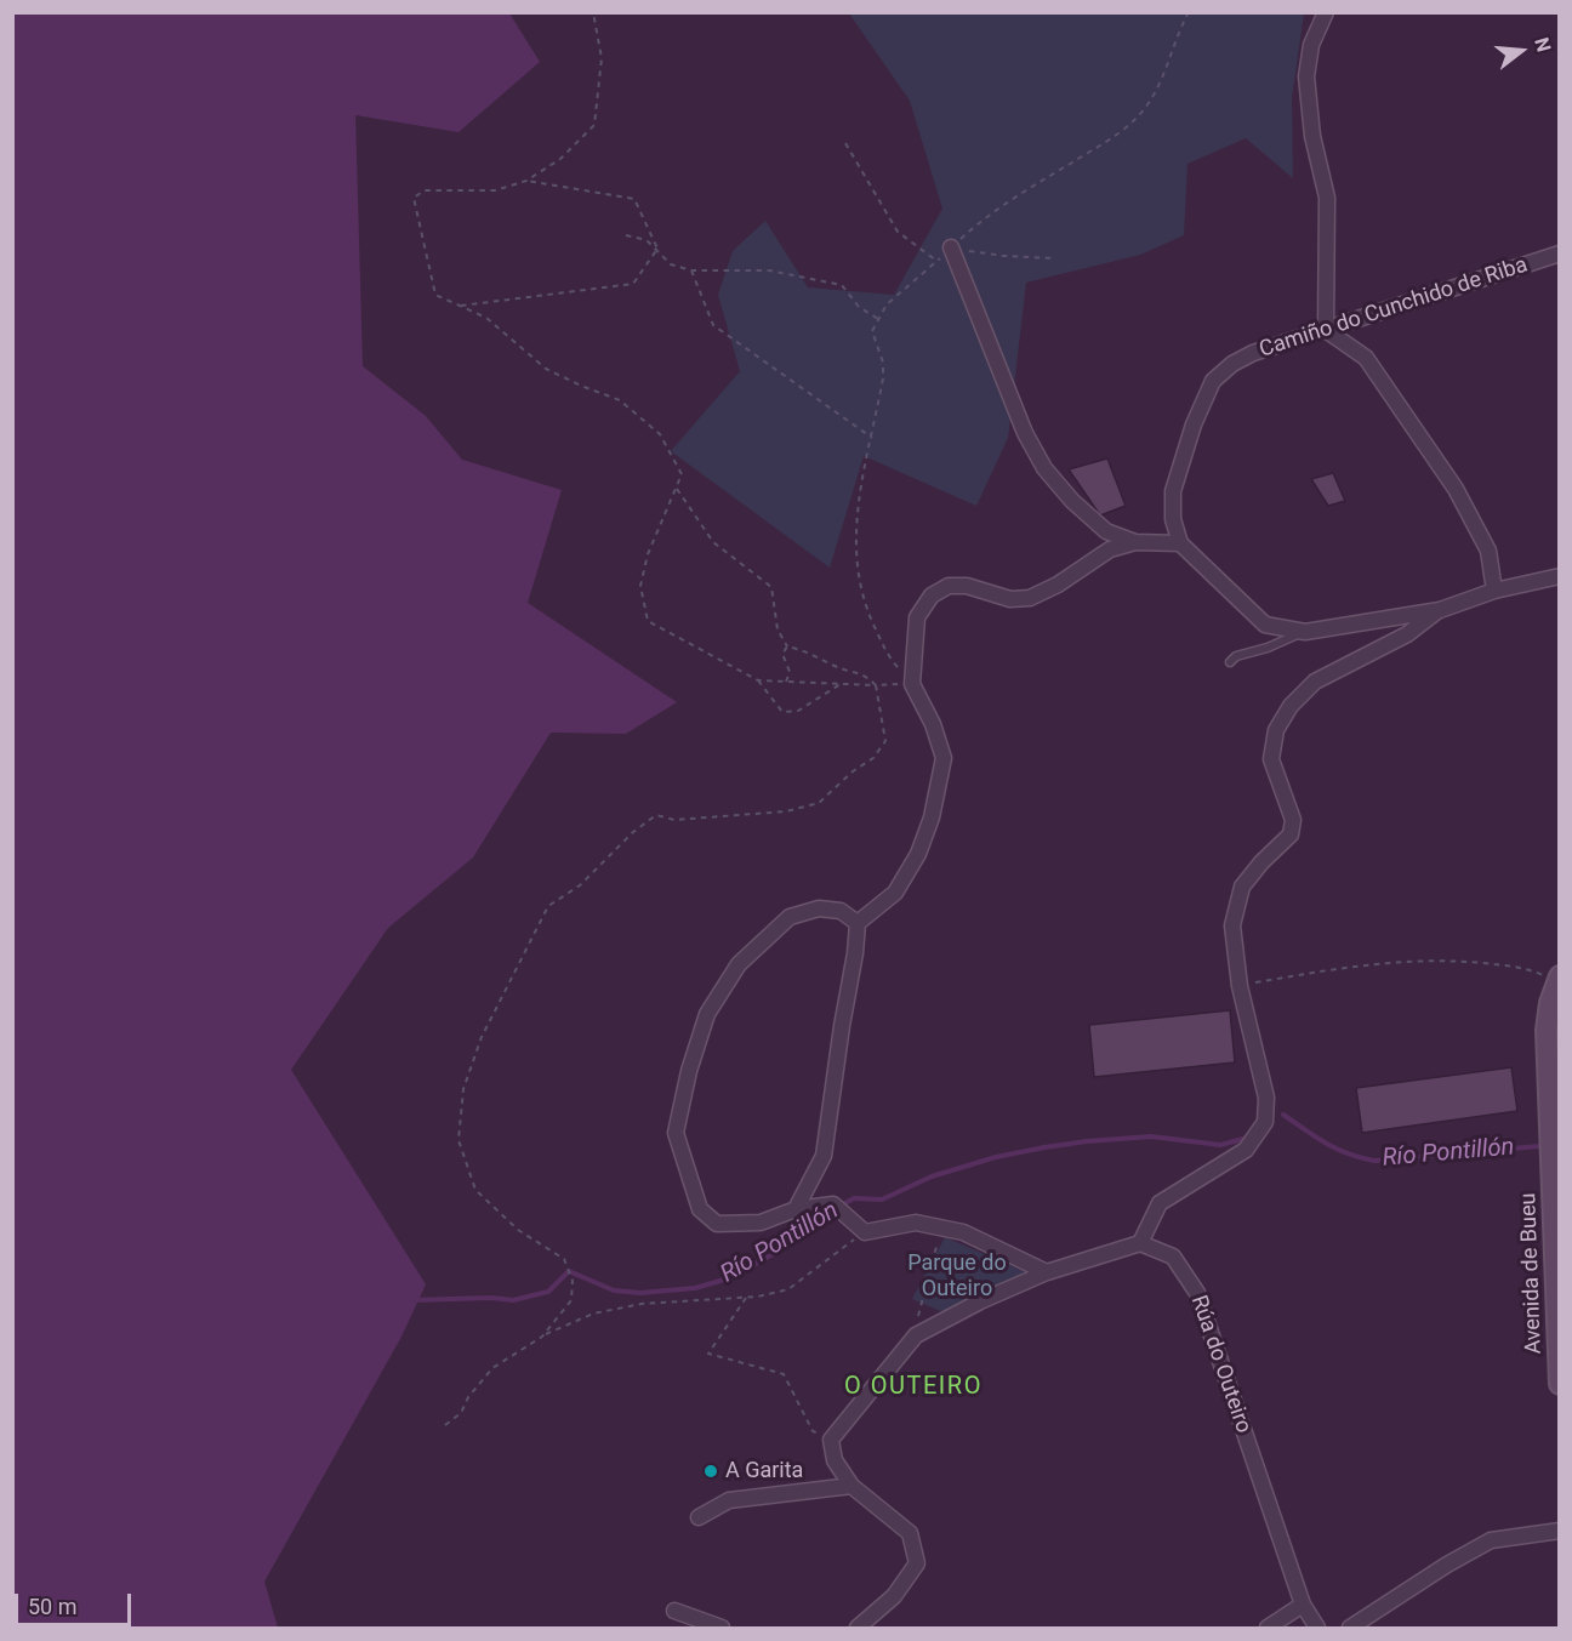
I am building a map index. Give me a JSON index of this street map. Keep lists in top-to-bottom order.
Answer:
{
  "streets": {
    "main road": ["Avenida de Bueu"],
    "street": ["Camiño do Cunchido de Riba", "Rúa do Outeiro"]
  },
  "districts": ["O OUTEIRO"],
  "water": ["Río Pontillón"],
  "parks": ["Parque do Outeiro"],
  "places": ["A Garita"],
  "scale_bar": "50 m",
  "north": "right"
}
